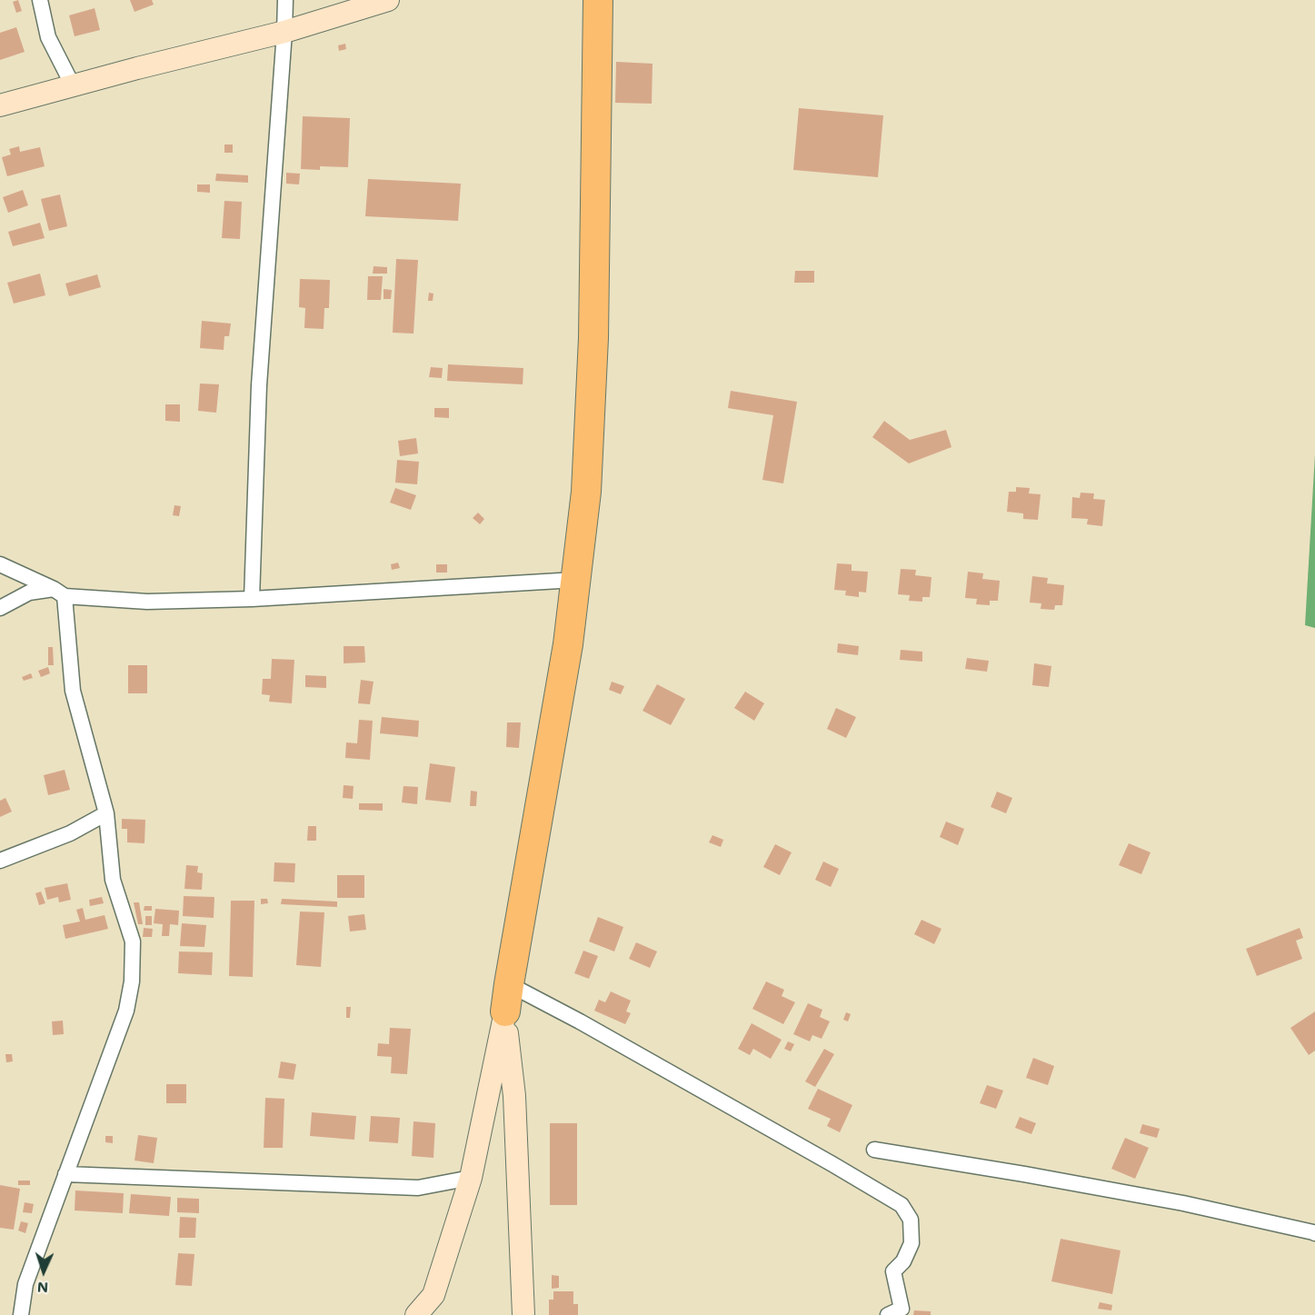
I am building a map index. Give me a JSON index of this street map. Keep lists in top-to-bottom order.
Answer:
{
  "north": "bottom"
}
